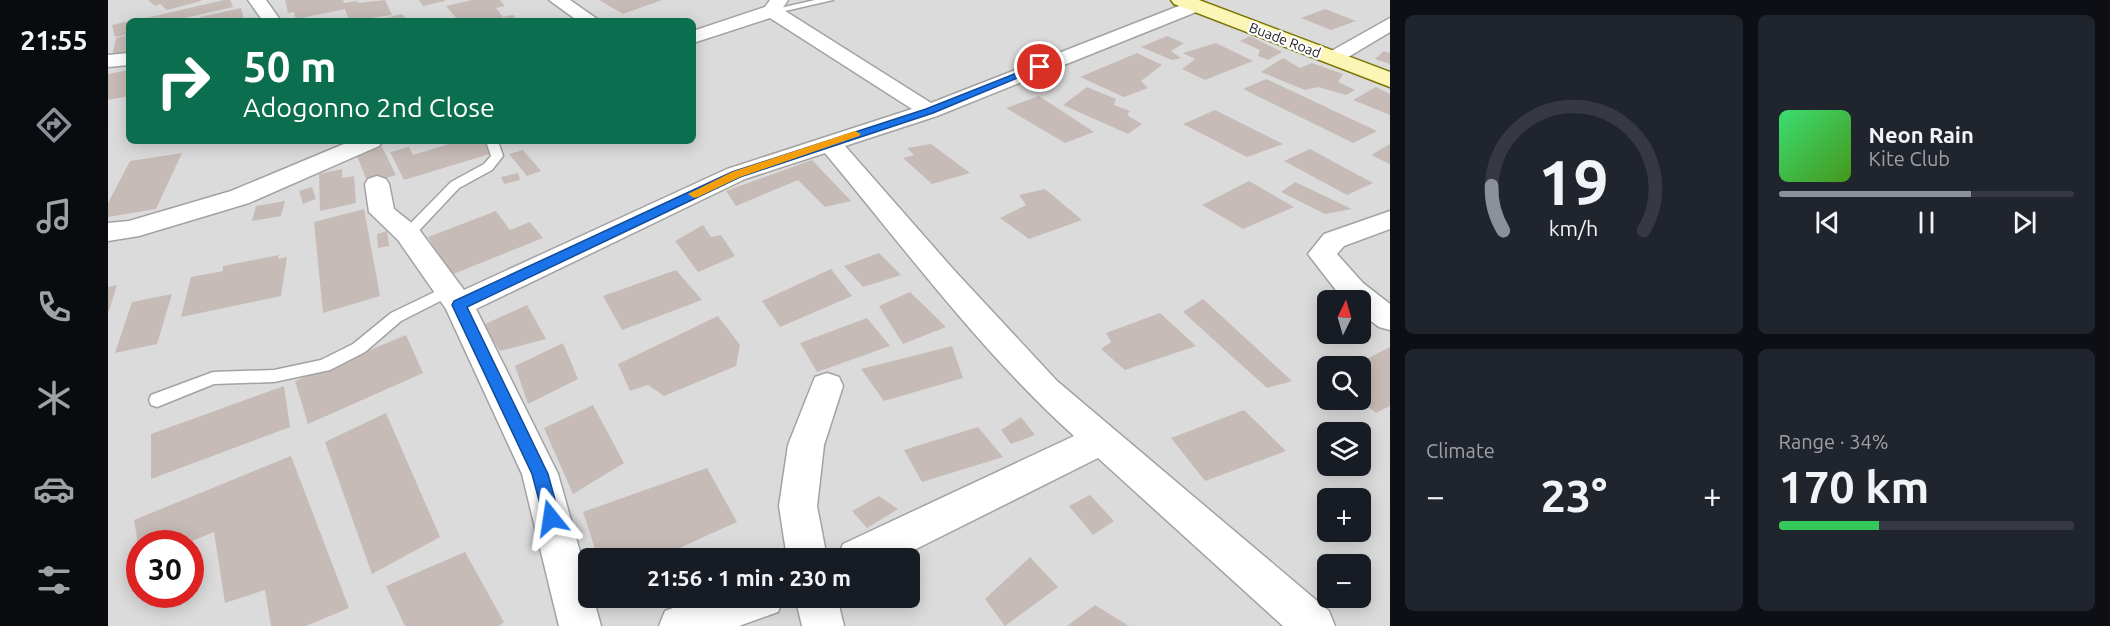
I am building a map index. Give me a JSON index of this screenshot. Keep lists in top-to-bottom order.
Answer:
{
  "streets": {
    "street": ["Buade Road"]
  },
  "north": "top",
  "page": {
    "tabs": "21:55",
    "turn": ["50 m", "Adogonno 2nd Close"],
    "song": ["Neon Rain", "Kite Club"],
    "map_buttons": ["+", "−"],
    "tile": [
      "Climate",
      ["Range · 34%", "170 km"]
    ],
    "heat": ["−", "23°", "+"],
    "limit": "30",
    "trip": "21:56 · 1 min · 230 m",
    "gauge": ["19", "km/h"]
  }
}
